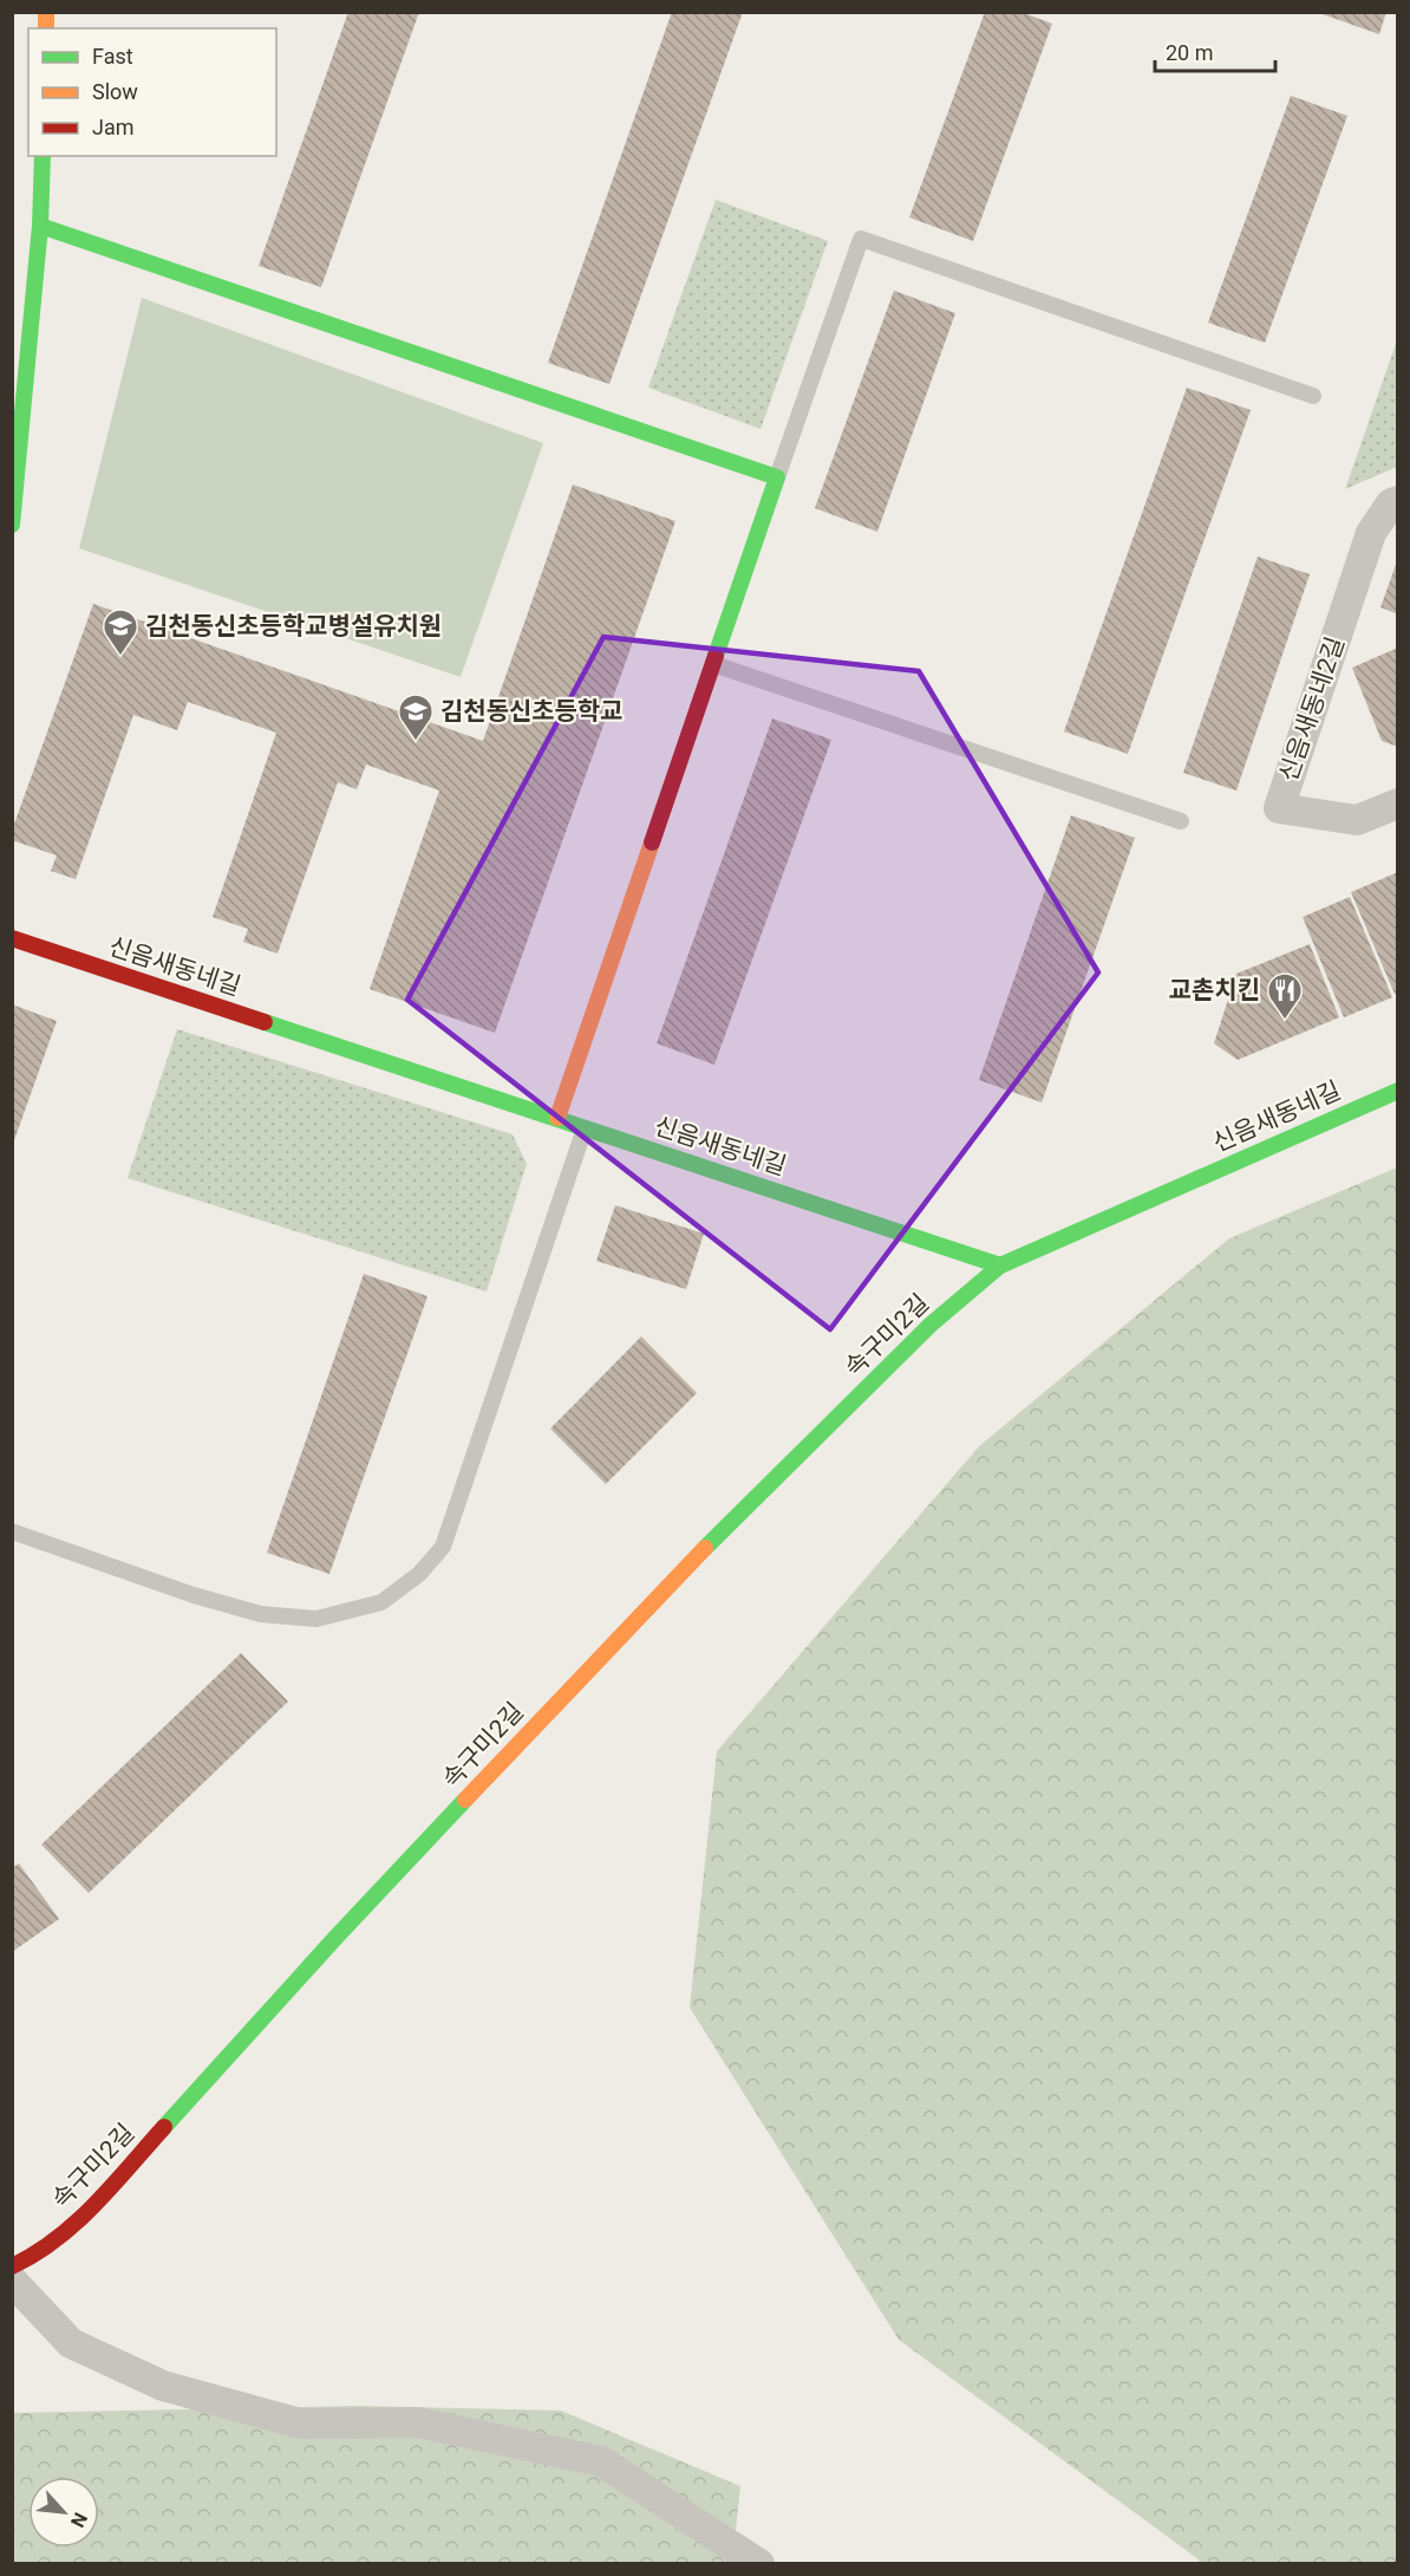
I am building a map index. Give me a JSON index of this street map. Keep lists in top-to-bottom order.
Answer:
{
  "streets": {
    "street": ["신음새동네2길", "신음새동네길", "속구미2길"]
  },
  "crossings": [
    ["신음새동네길", "속구미2길"]
  ],
  "places": {
    "school or university": ["김천동신초등학교병설유치원", "김천동신초등학교"],
    "restaurant": ["교촌치킨"]
  },
  "legend": ["Fast", "Slow", "Jam"],
  "scale_bar": "20 m",
  "north": "bottom right"
}
